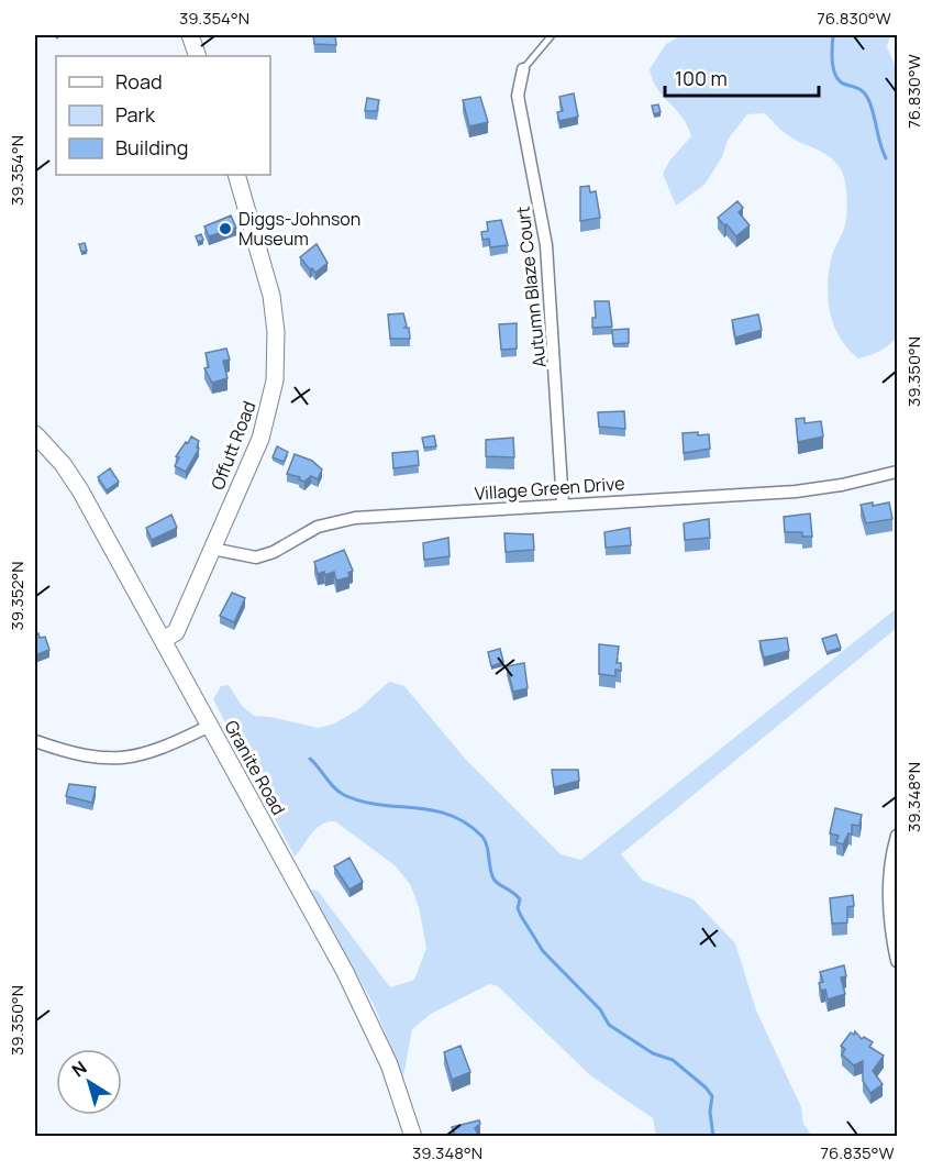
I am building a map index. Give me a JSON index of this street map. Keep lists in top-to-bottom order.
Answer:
{
  "streets": {
    "street": [
      "Autumn Blaze Court",
      "Offutt Road",
      "Village Green Drive",
      "Granite Road"
    ]
  },
  "crossings": [
    ["Autumn Blaze Court", "Village Green Drive"],
    ["Offutt Road", "Village Green Drive"],
    ["Offutt Road", "Granite Road"]
  ],
  "places": ["Diggs-Johnson Museum"],
  "legend": ["Road", "Park", "Building"],
  "scale_bar": "100 m",
  "north": "top left",
  "coordinates": [
    "39.354°N",
    "76.830°W",
    "39.350°N",
    "39.352°N",
    "39.348°N",
    "76.835°W"
  ]
}
